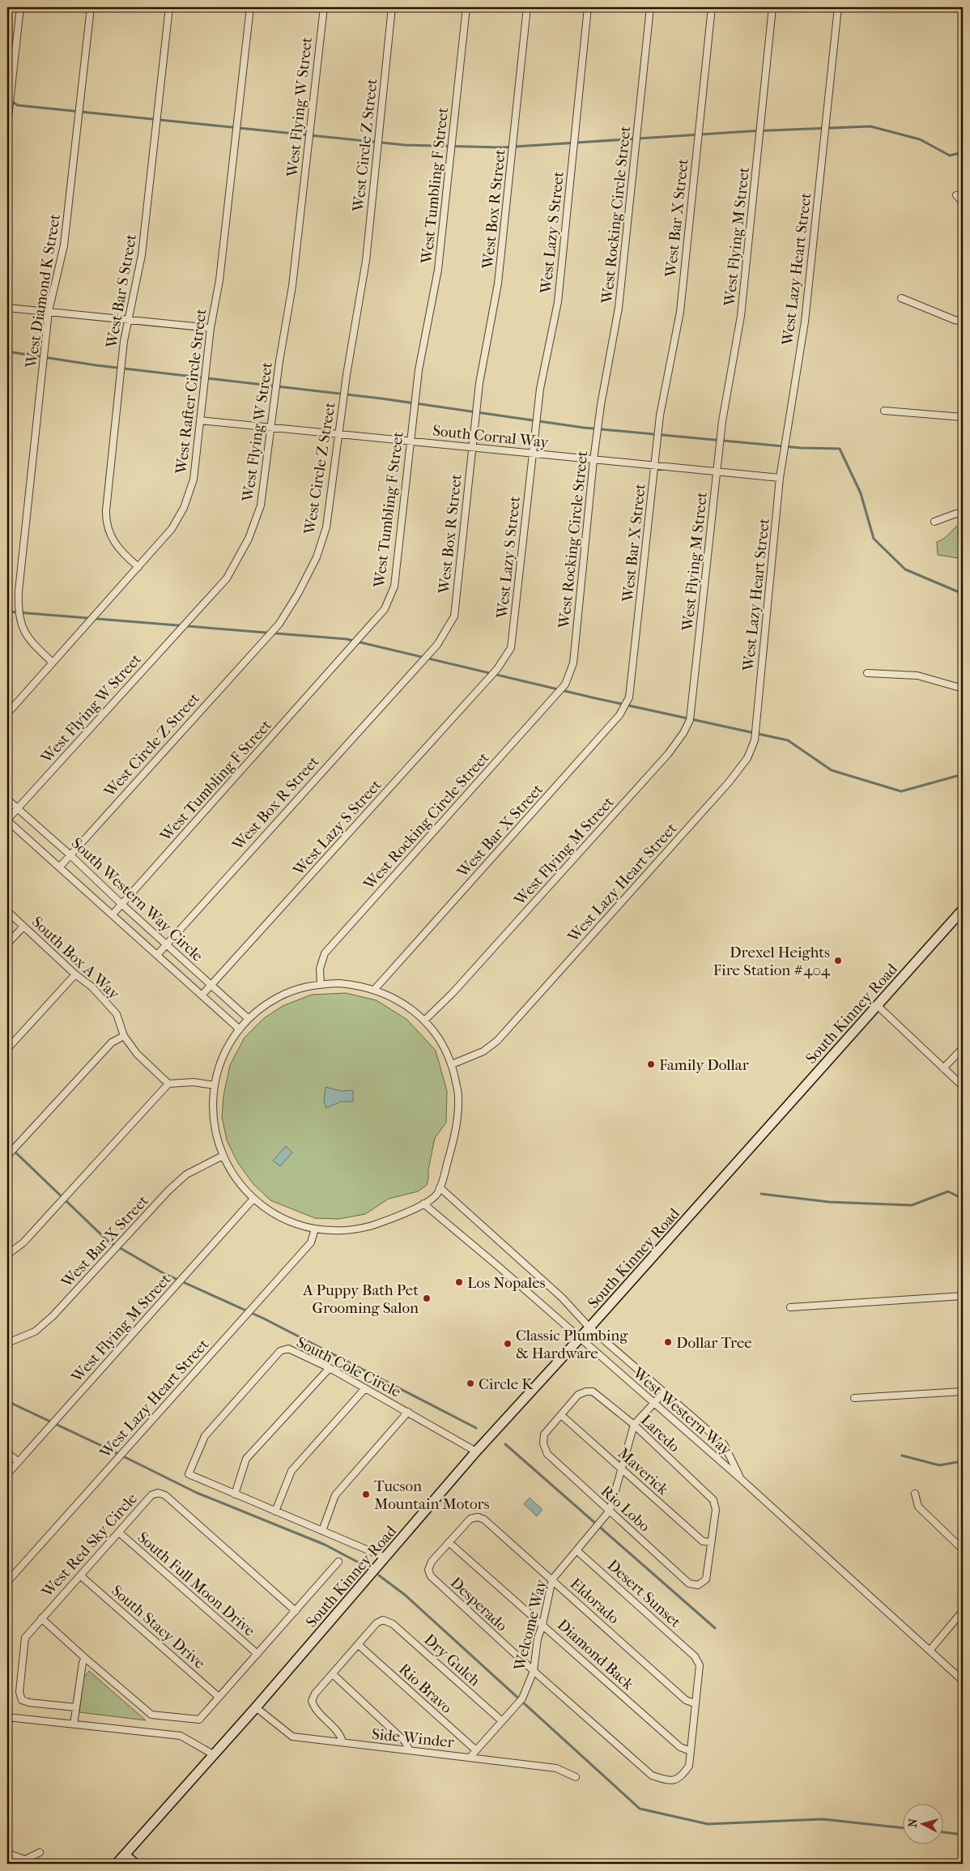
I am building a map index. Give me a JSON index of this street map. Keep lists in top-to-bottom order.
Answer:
{
  "streets": {
    "main road": ["South Kinney Road"],
    "street": [
      "West Flying W Street",
      "West Circle Z Street",
      "West Tumbling F Street",
      "West Box R Street",
      "West Rocking Circle Street",
      "West Bar X Street",
      "West Lazy S Street",
      "West Flying M Street",
      "West Lazy Heart Street",
      "West Diamond K Street",
      "West Bar S Street",
      "West Rafter Circle Street",
      "South Corral Way",
      "South Western Way Circle",
      "South Box A Way",
      "South Cole Circle",
      "West Western Way",
      "Laredo",
      "Maverick",
      "Rio Lobo",
      "West Red Sky Circle",
      "South Full Moon Drive",
      "Desert Sunset",
      "Eldorado",
      "Desperado",
      "Welcome Way",
      "South Stacy Drive",
      "Diamond Back",
      "Dry Gulch",
      "Rio Bravo",
      "Side Winder"
    ]
  },
  "crossings": [
    ["West Flying W Street", "South Corral Way"],
    ["West Flying W Street", "South Western Way Circle"],
    ["West Circle Z Street", "South Corral Way"],
    ["West Circle Z Street", "South Western Way Circle"],
    ["West Tumbling F Street", "South Corral Way"],
    ["West Tumbling F Street", "South Western Way Circle"],
    ["West Box R Street", "South Corral Way"],
    ["West Box R Street", "South Western Way Circle"],
    ["West Rocking Circle Street", "South Corral Way"],
    ["West Bar X Street", "South Corral Way"],
    ["West Lazy S Street", "South Corral Way"],
    ["West Lazy S Street", "South Western Way Circle"],
    ["West Flying M Street", "South Corral Way"],
    ["West Lazy Heart Street", "South Corral Way"],
    ["West Diamond K Street", "West Rafter Circle Street"],
    ["West Bar S Street", "West Rafter Circle Street"],
    ["West Rafter Circle Street", "South Corral Way"],
    ["South Kinney Road", "South Cole Circle"],
    ["South Kinney Road", "West Western Way"],
    ["South Kinney Road", "Side Winder"],
    ["West Western Way", "Welcome Way"],
    ["Laredo", "Maverick"],
    ["Laredo", "Rio Lobo"],
    ["Laredo", "Welcome Way"],
    ["Maverick", "Rio Lobo"],
    ["Maverick", "Welcome Way"],
    ["Rio Lobo", "Welcome Way"],
    ["West Red Sky Circle", "South Full Moon Drive"],
    ["West Red Sky Circle", "South Stacy Drive"],
    ["Desert Sunset", "Desperado"],
    ["Desert Sunset", "Welcome Way"],
    ["Eldorado", "Desperado"],
    ["Eldorado", "Welcome Way"],
    ["Eldorado", "Diamond Back"],
    ["Desperado", "Welcome Way"],
    ["Desperado", "Diamond Back"],
    ["Welcome Way", "Diamond Back"],
    ["Welcome Way", "Dry Gulch"],
    ["Welcome Way", "Rio Bravo"],
    ["Welcome Way", "Side Winder"],
    ["Dry Gulch", "Rio Bravo"]
  ],
  "places": [
    "Drexel Heights Fire Station #404",
    "Family Dollar",
    "Los Nopales",
    "A Puppy Bath Pet Grooming Salon",
    "Dollar Tree",
    "Classic Plumbing & Hardware",
    "Circle K",
    "Tucson Mountain Motors"
  ],
  "north": "left"
}
